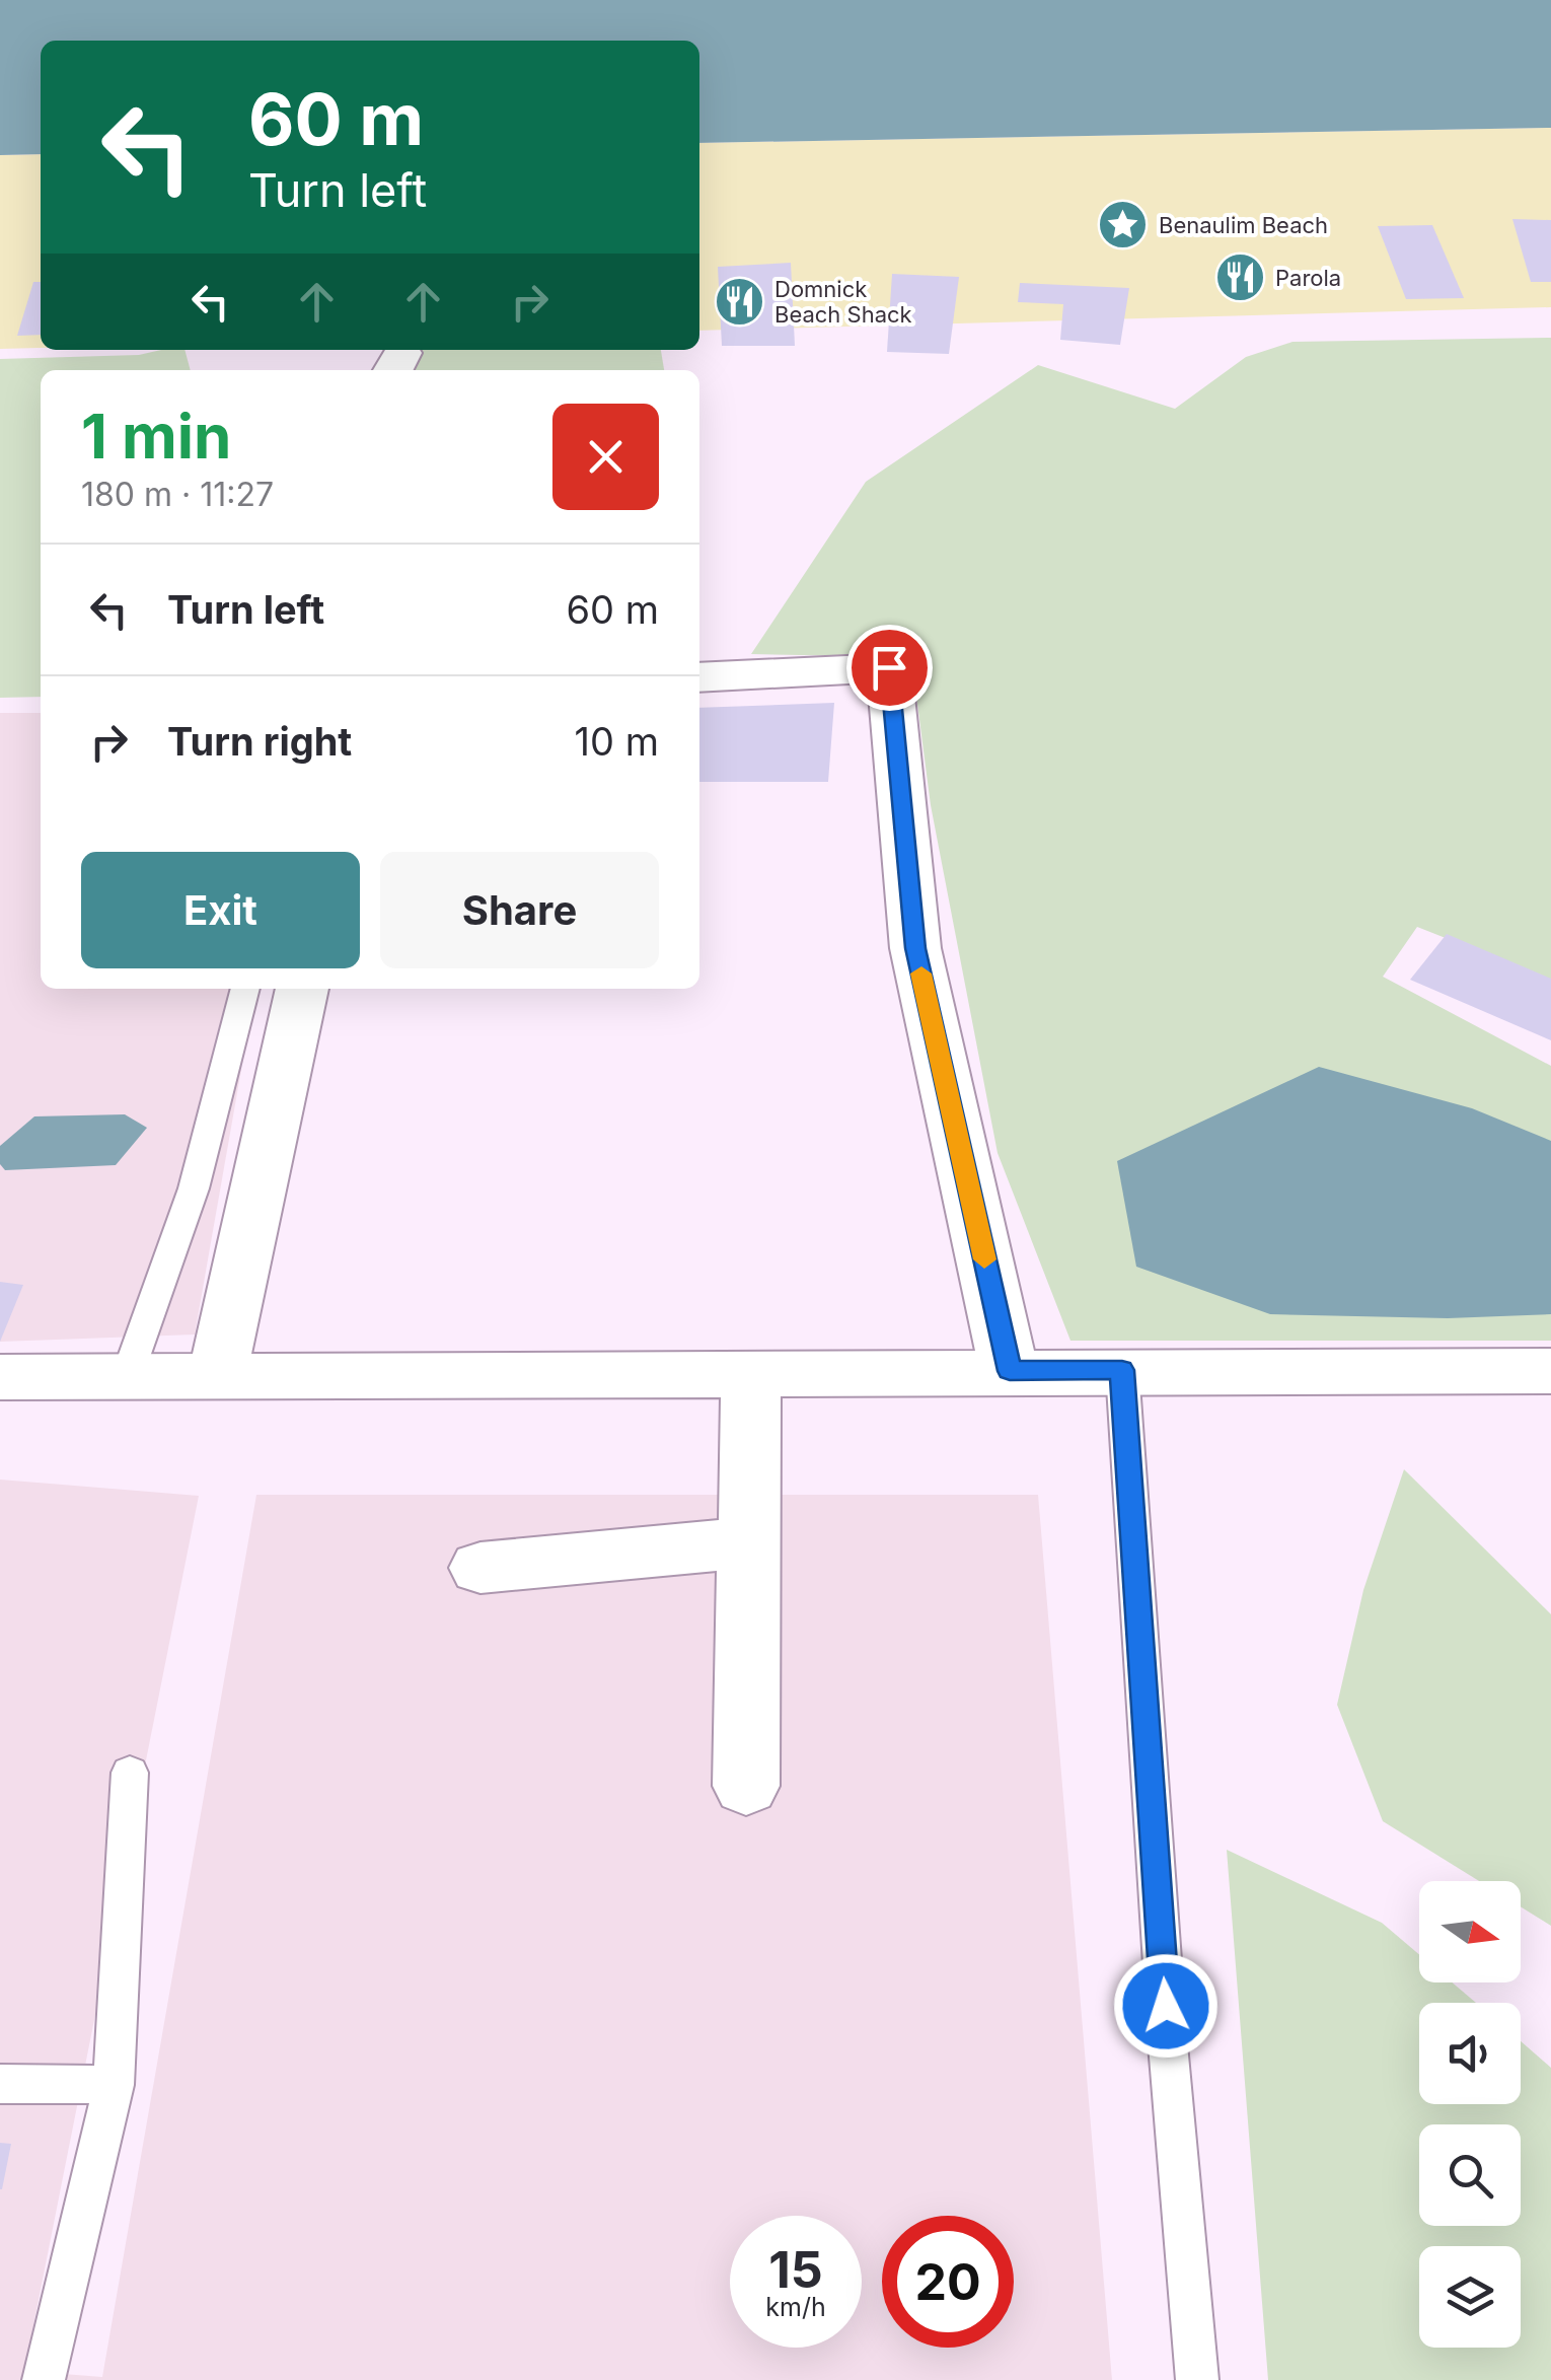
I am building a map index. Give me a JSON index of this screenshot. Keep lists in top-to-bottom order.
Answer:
{
  "places": {
    "place": ["Benaulim Beach"],
    "restaurant": ["Parola", "Domnick Beach Shack"]
  },
  "north": "right",
  "page": {
    "turn": ["60 m", "Turn left"],
    "heading": ["1 min", "180 m · 11:27"],
    "list": [
      {
        "name": "Turn left",
        "value": "60 m"
      },
      {
        "name": "Turn right",
        "value": "10 m"
      }
    ],
    "buttons": ["Exit", "Share"],
    "speed": "15 km/h",
    "limit": "20"
  }
}
